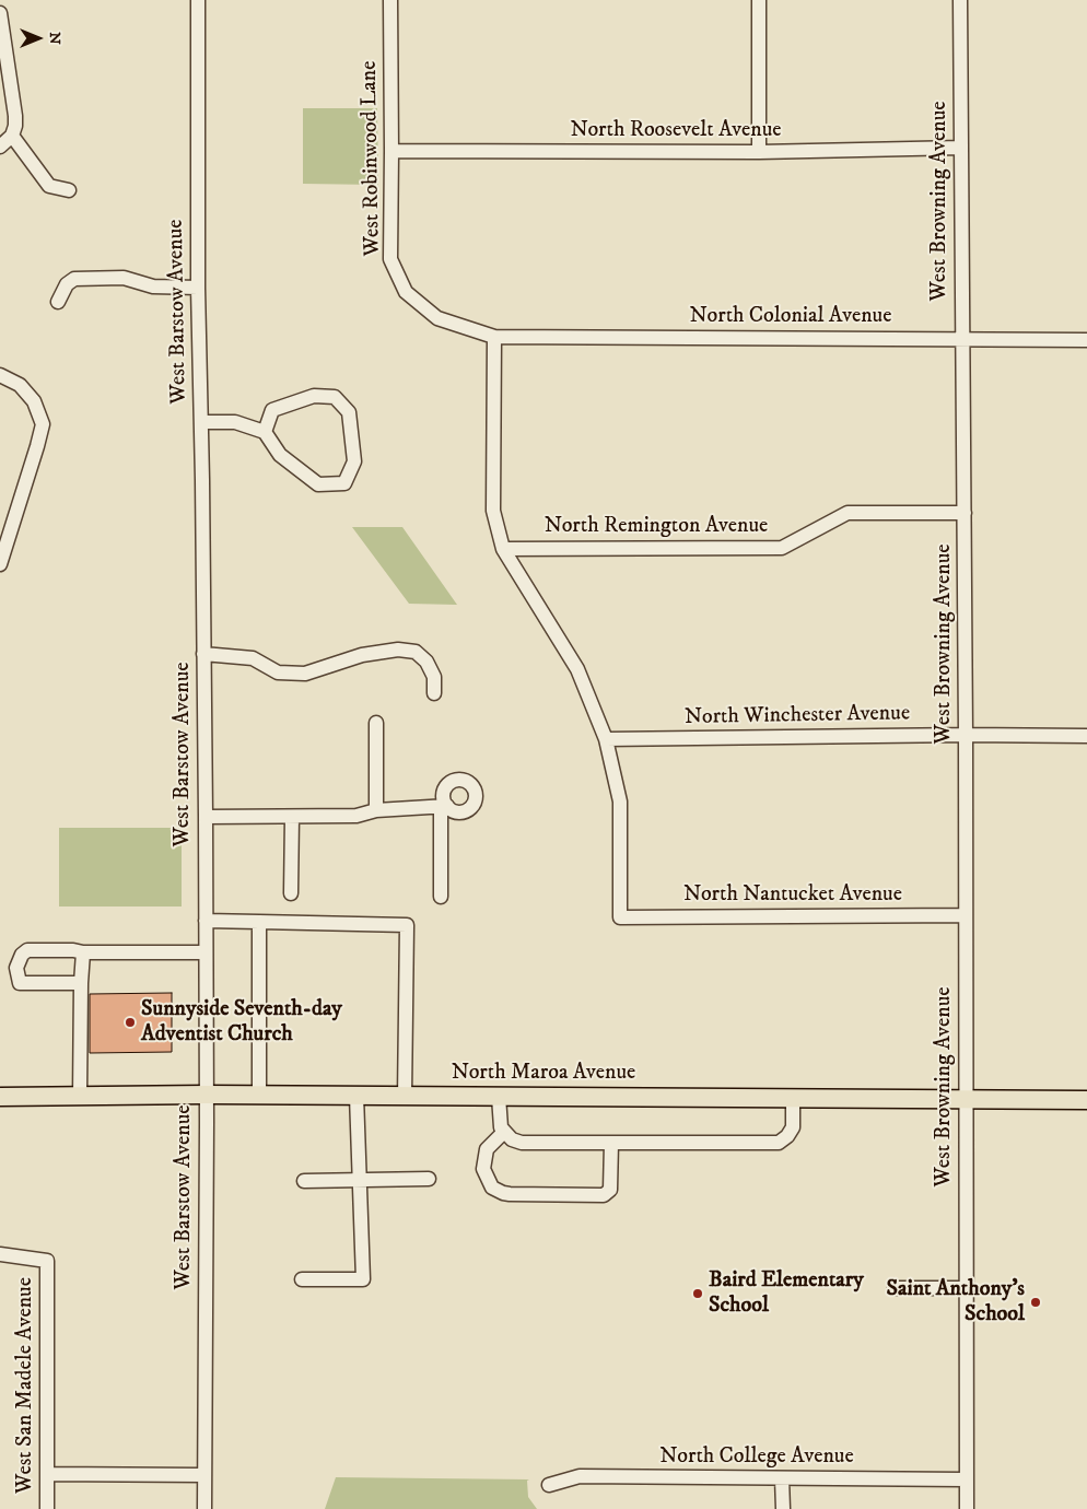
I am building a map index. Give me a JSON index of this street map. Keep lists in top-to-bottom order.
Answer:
{
  "streets": {
    "main road": ["North Maroa Avenue"],
    "street": [
      "North Roosevelt Avenue",
      "West Robinwood Lane",
      "West Browning Avenue",
      "West Barstow Avenue",
      "North Colonial Avenue",
      "North Remington Avenue",
      "North Winchester Avenue",
      "North Nantucket Avenue",
      "West San Madele Avenue",
      "North College Avenue"
    ]
  },
  "crossings": [
    ["North Roosevelt Avenue", "West Robinwood Lane"],
    ["North Roosevelt Avenue", "West Browning Avenue"],
    ["West Robinwood Lane", "North Colonial Avenue"],
    ["West Browning Avenue", "North Colonial Avenue"],
    ["West Browning Avenue", "North Remington Avenue"],
    ["West Browning Avenue", "North Winchester Avenue"],
    ["West Browning Avenue", "North Nantucket Avenue"],
    ["West Browning Avenue", "North Maroa Avenue"],
    ["West Browning Avenue", "North College Avenue"],
    ["West Barstow Avenue", "North Maroa Avenue"],
    ["North Winchester Avenue", "North Nantucket Avenue"]
  ],
  "places": ["Sunnyside Seventh-day Adventist Church", "Baird Elementary School", "Saint Anthony's School"],
  "north": "right"
}
